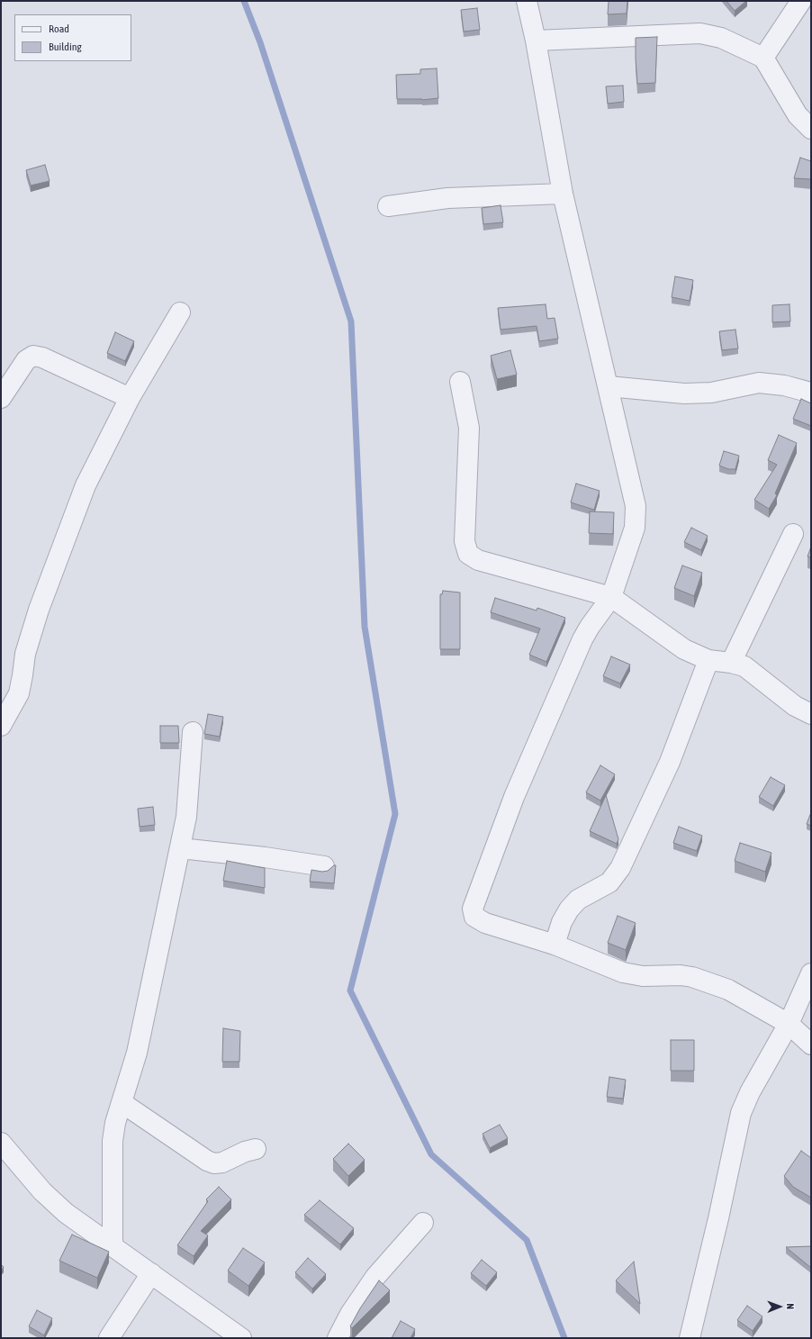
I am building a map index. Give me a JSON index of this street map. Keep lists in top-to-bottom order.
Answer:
{
  "legend": ["Road", "Building"],
  "north": "right"
}
